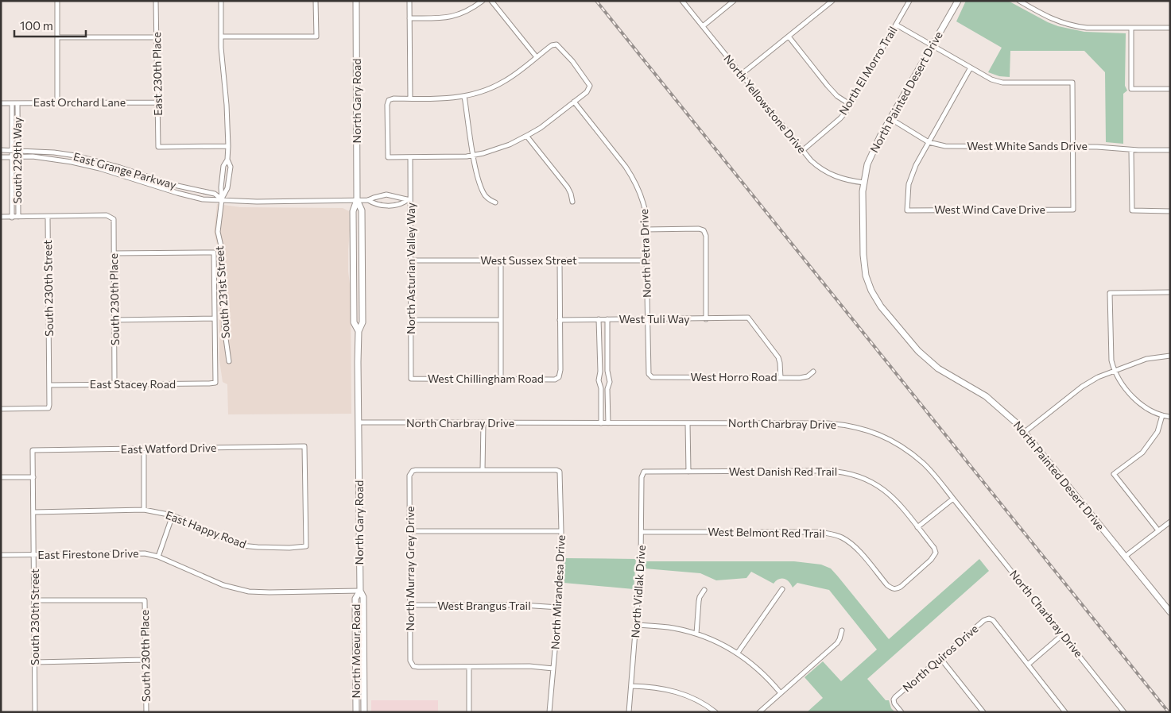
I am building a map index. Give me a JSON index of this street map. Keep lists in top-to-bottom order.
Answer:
{
  "streets": {
    "main road": ["North Painted Desert Drive", "North Gary Road", "North Moeur Road"],
    "street": [
      "North El Morro Trail",
      "East 230th Place",
      "East Orchard Lane",
      "North Yellowstone Drive",
      "West White Sands Drive",
      "South 229th Way",
      "East Grange Parkway",
      "West Wind Cave Drive",
      "North Petra Drive",
      "West Sussex Street",
      "North Asturian Valley Way",
      "South 230th Street",
      "South 231st Street",
      "South 230th Place",
      "West Tuli Way",
      "West Horro Road",
      "West Chillingham Road",
      "East Stacey Road",
      "North Charbray Drive",
      "East Watford Drive",
      "West Danish Red Trail",
      "East Happy Road",
      "West Belmont Red Trail",
      "East Firestone Drive",
      "North Murray Grey Drive",
      "North Vidlak Drive",
      "North Mirandesa Drive",
      "West Brangus Trail",
      "North Quiros Drive"
    ]
  },
  "crossings": [
    ["North El Morro Trail", "North Yellowstone Drive"],
    ["East 230th Place", "East Orchard Lane"],
    ["East 230th Place", "South 231st Street"],
    ["North Painted Desert Drive", "North Yellowstone Drive"],
    ["North Painted Desert Drive", "West White Sands Drive"],
    ["North Gary Road", "East Grange Parkway"],
    ["North Gary Road", "North Charbray Drive"],
    ["North Gary Road", "East Firestone Drive"],
    ["North Gary Road", "North Moeur Road"],
    ["East Orchard Lane", "South 229th Way"],
    ["West White Sands Drive", "West Wind Cave Drive"],
    ["South 229th Way", "East Grange Parkway"],
    ["East Grange Parkway", "South 231st Street"],
    ["North Petra Drive", "West Sussex Street"],
    ["North Petra Drive", "West Tuli Way"],
    ["North Petra Drive", "West Horro Road"],
    ["West Sussex Street", "North Asturian Valley Way"],
    ["North Asturian Valley Way", "West Chillingham Road"],
    ["South 230th Street", "South 230th Place"],
    ["South 230th Street", "East Stacey Road"],
    ["South 230th Street", "East Watford Drive"],
    ["South 230th Street", "East Happy Road"],
    ["South 230th Street", "East Firestone Drive"],
    ["South 231st Street", "South 230th Place"],
    ["South 231st Street", "East Stacey Road"],
    ["South 230th Place", "East Stacey Road"],
    ["West Tuli Way", "West Horro Road"],
    ["West Tuli Way", "West Chillingham Road"],
    ["East Watford Drive", "East Happy Road"],
    ["West Danish Red Trail", "West Belmont Red Trail"],
    ["West Danish Red Trail", "North Vidlak Drive"],
    ["West Belmont Red Trail", "North Vidlak Drive"],
    ["East Firestone Drive", "North Moeur Road"],
    ["North Murray Grey Drive", "North Mirandesa Drive"],
    ["North Murray Grey Drive", "West Brangus Trail"],
    ["North Mirandesa Drive", "West Brangus Trail"]
  ],
  "scale_bar": "100 m"
}
